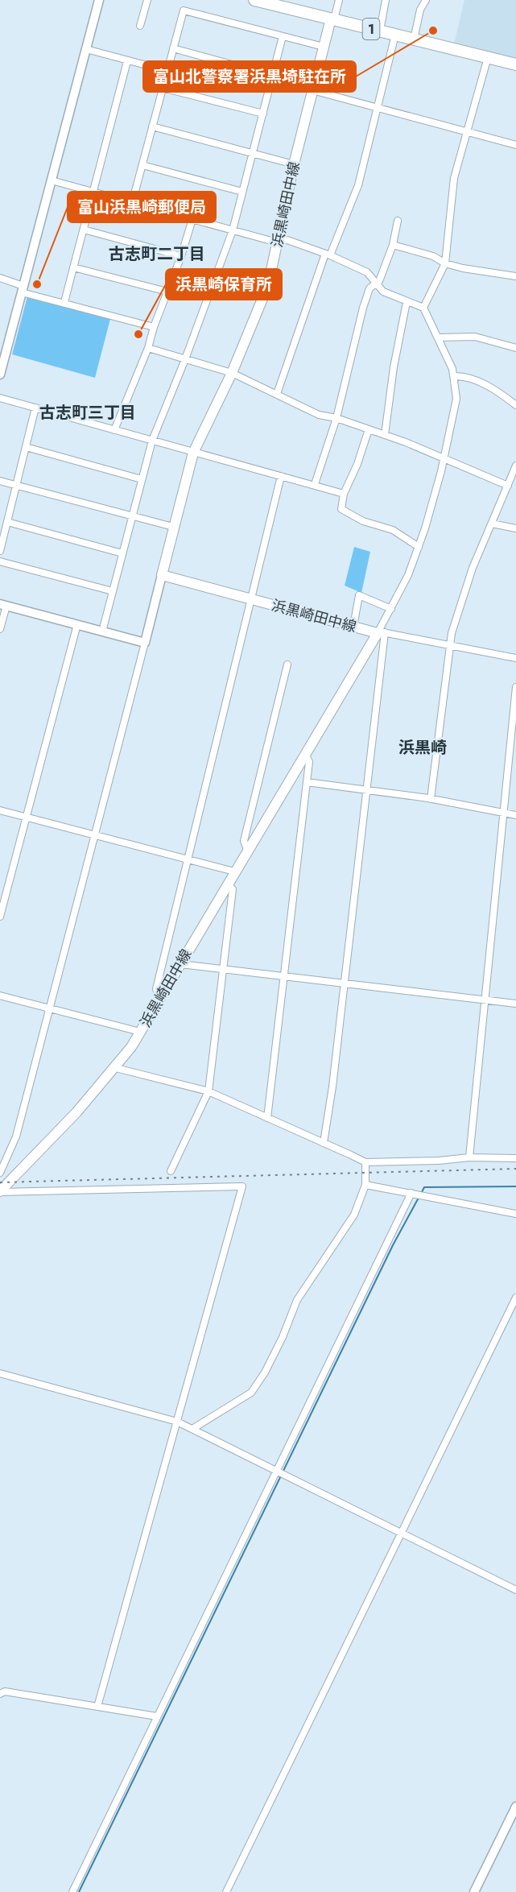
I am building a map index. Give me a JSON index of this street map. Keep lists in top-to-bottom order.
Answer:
{
  "streets": {
    "main road": ["1", "浜黒崎田中線"]
  },
  "crossings": [
    ["1", "浜黒崎田中線"]
  ],
  "districts": ["古志町二丁目", "古志町三丁目", "浜黒崎"],
  "places": ["富山北警察署浜黒埼駐在所", "富山浜黒崎郵便局", "浜黒崎保育所"]
}
